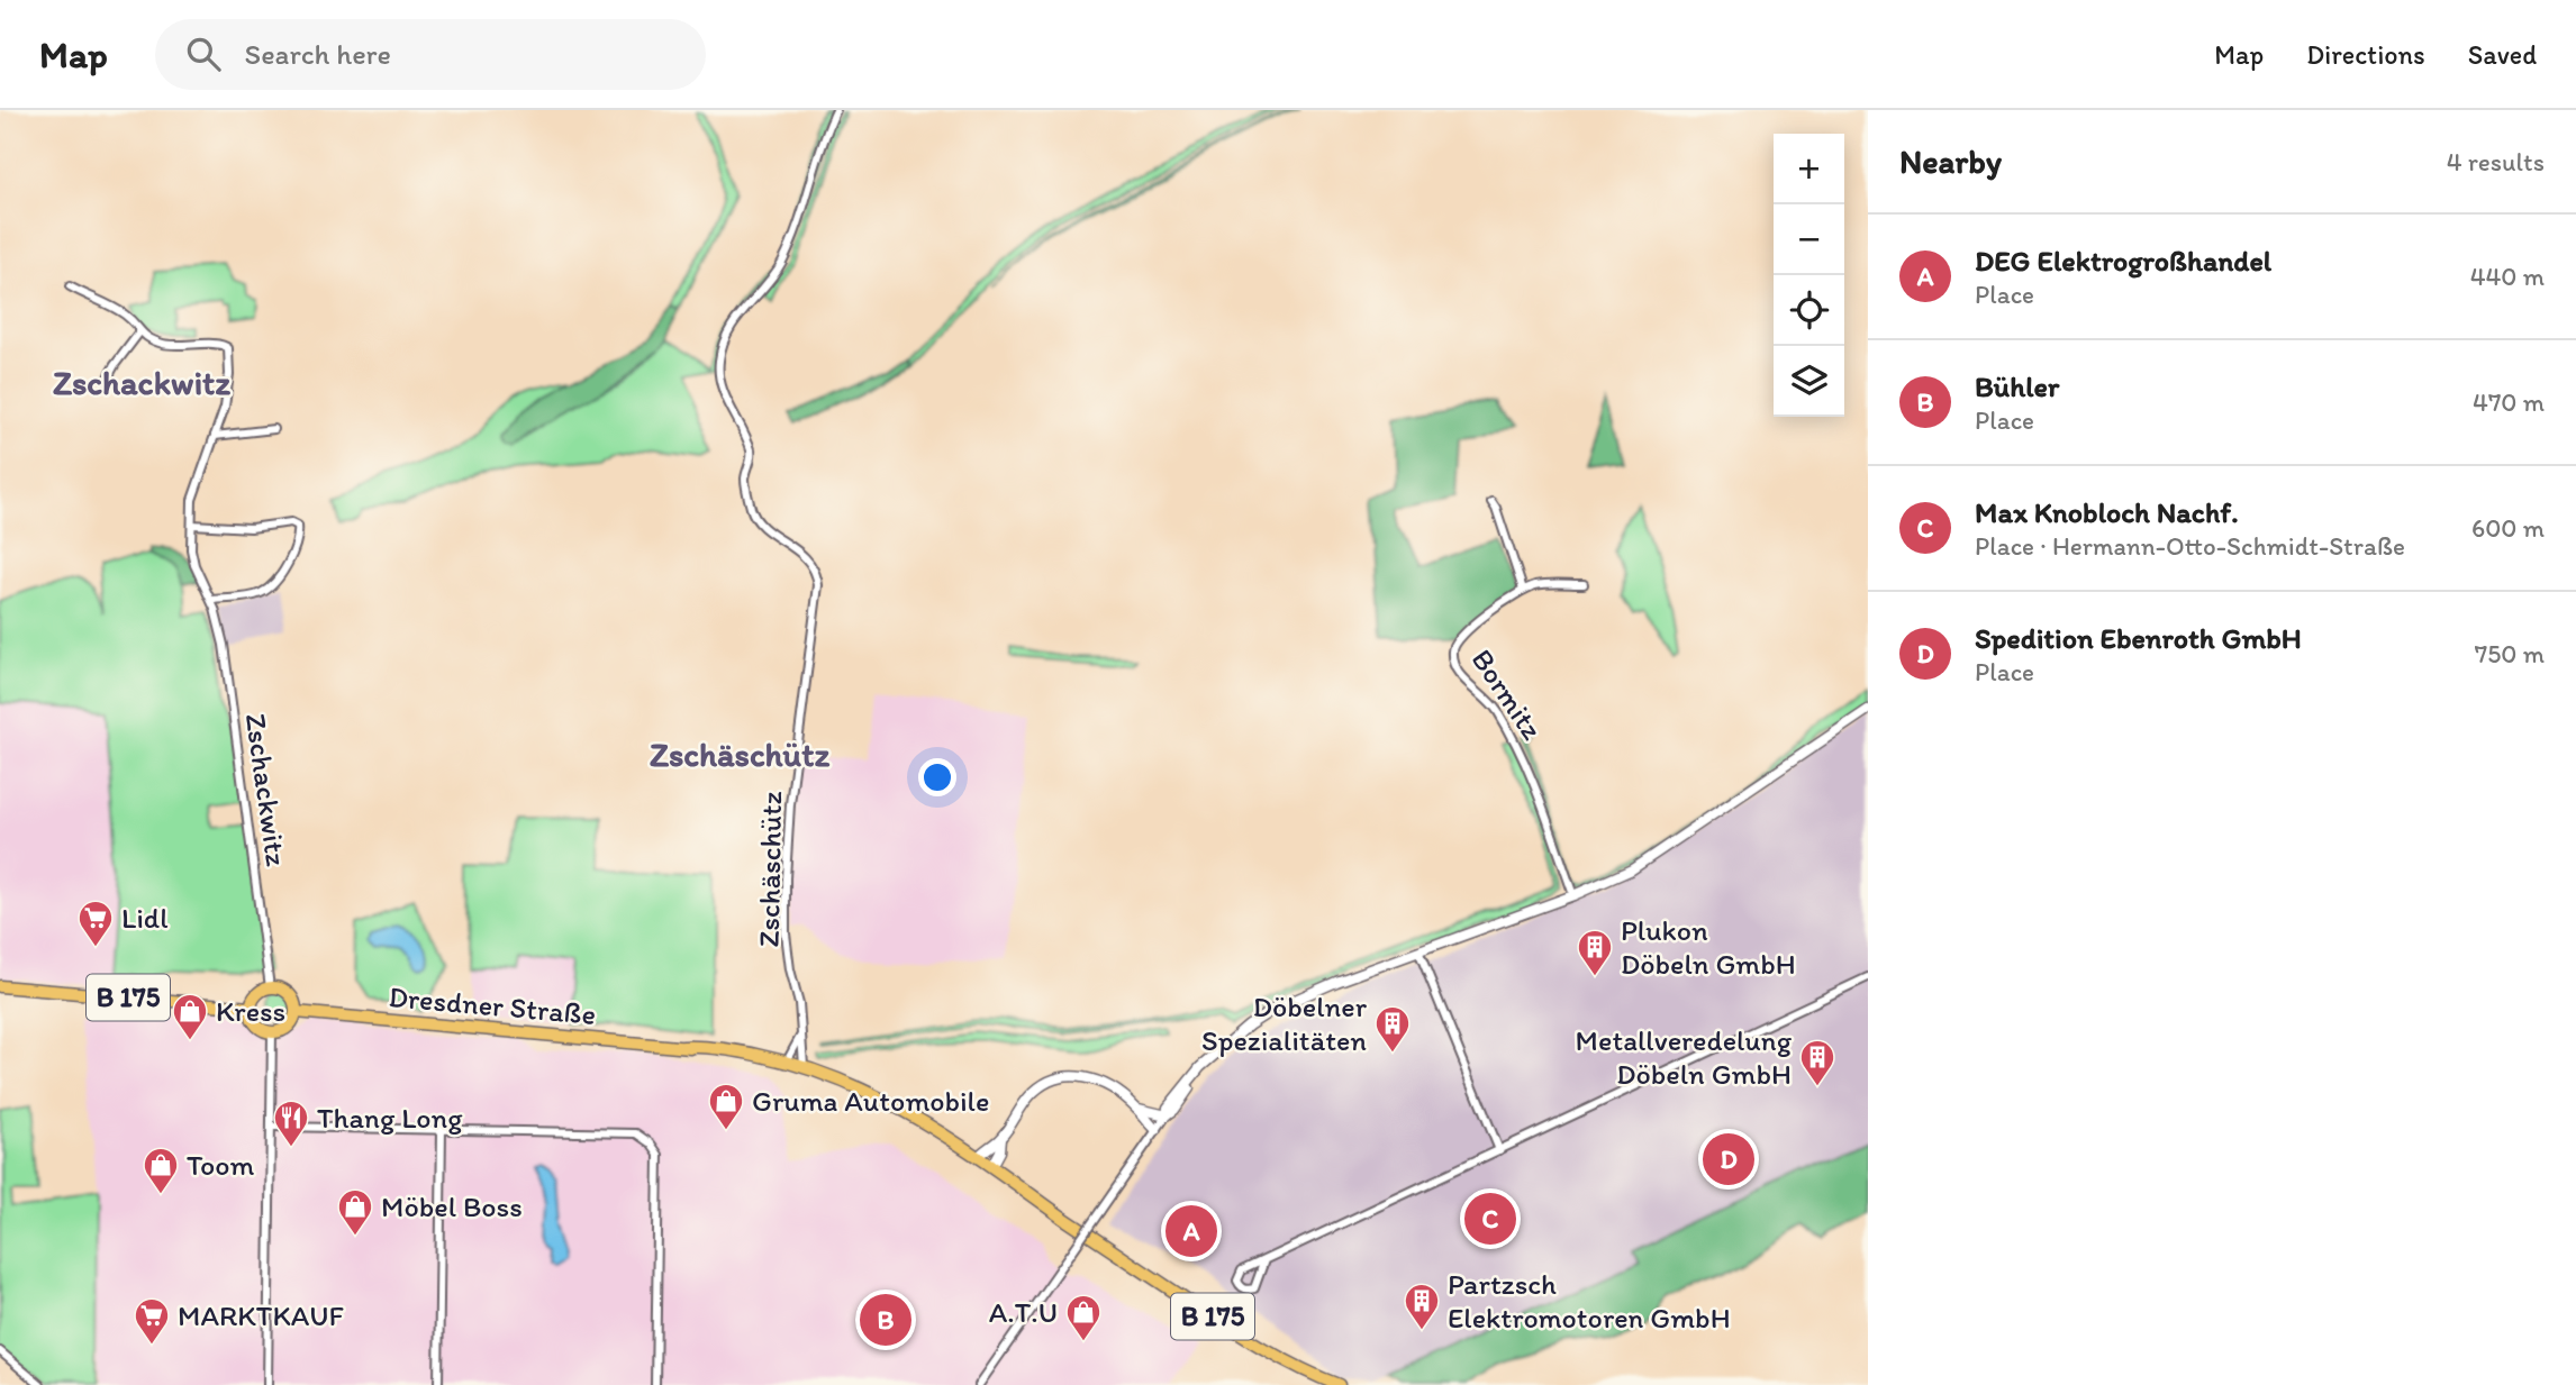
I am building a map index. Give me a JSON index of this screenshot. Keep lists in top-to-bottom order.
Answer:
{
  "streets": {
    "main road": ["B 175", "Dresdner Straße"],
    "street": ["Bormitz", "Zschackwitz", "Zschäschütz"]
  },
  "crossings": [
    ["Zschackwitz", "B 175"],
    ["Zschackwitz", "Dresdner Straße"],
    ["Zschäschütz", "B 175"],
    ["Zschäschütz", "Dresdner Straße"],
    ["B 175", "Dresdner Straße"]
  ],
  "districts": ["Zschackwitz", "Zschäschütz"],
  "places": {
    "supermarket": ["Lidl", "MARKTKAUF"],
    "building": [
      "Plukon Döbeln GmbH",
      "Döbelner Spezialitäten",
      "Metallveredelung Döbeln GmbH",
      "Partzsch Elektromotoren GmbH"
    ],
    "shop": [
      "Kress",
      "Gruma Automobile",
      "Toom",
      "Möbel Boss",
      "A.T.U"
    ],
    "restaurant": ["Thang Long"]
  },
  "page": {
    "header": "Map",
    "search": "Search here",
    "nav": ["Map", "Directions", "Saved"],
    "heading": ["Nearby", "4 results"],
    "map_buttons": ["+", "−"],
    "list": [
      {
        "mark": "A",
        "name": "DEG Elektrogroßhandel",
        "note": "Place",
        "value": "440 m"
      },
      {
        "mark": "B",
        "name": "Bühler",
        "note": "Place",
        "value": "470 m"
      },
      {
        "mark": "C",
        "name": "Max Knobloch Nachf.",
        "note": "Place · Hermann-Otto-Schmidt-Straße",
        "value": "600 m"
      },
      {
        "mark": "D",
        "name": "Spedition Ebenroth GmbH",
        "note": "Place",
        "value": "750 m"
      }
    ],
    "pins": [
      "D",
      "C",
      "A",
      "B"
    ]
  }
}
